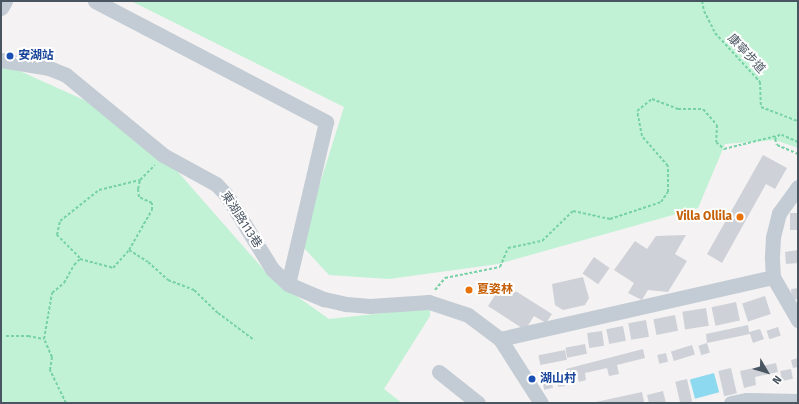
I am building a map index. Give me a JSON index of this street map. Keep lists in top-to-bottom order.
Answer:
{
  "streets": {
    "street": ["東湖路113巷"],
    "path": ["康寧步道"]
  },
  "places": [
    "安湖站",
    "Villa Ollila",
    "夏姿林",
    "湖山村"
  ],
  "north": "bottom right"
}
